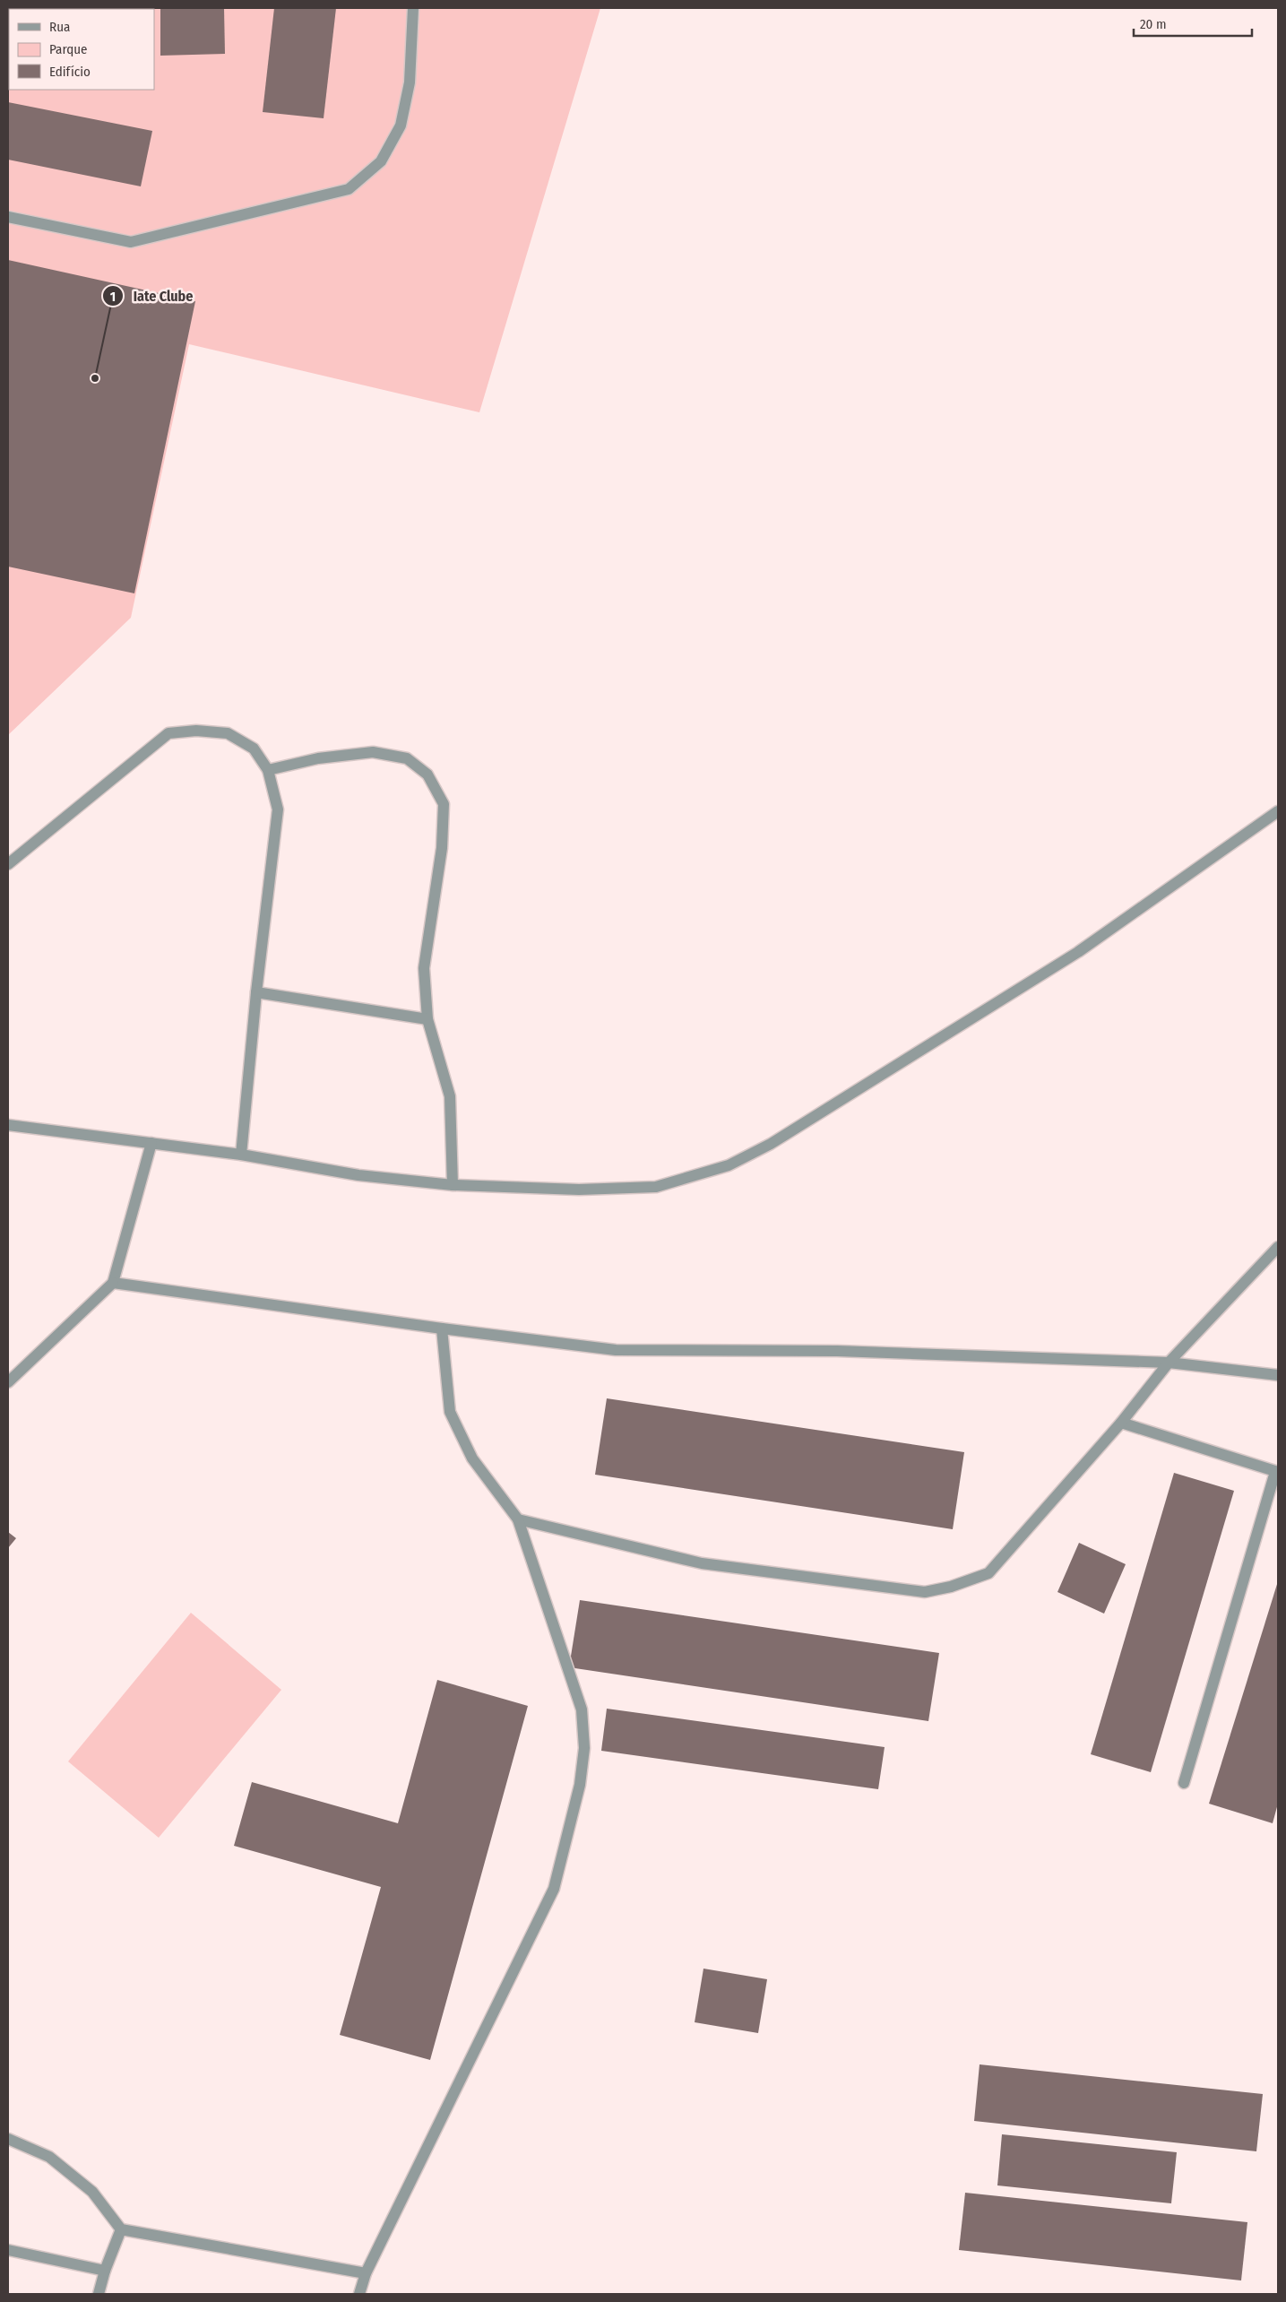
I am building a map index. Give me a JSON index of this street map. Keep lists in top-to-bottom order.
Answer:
{
  "places": ["Iate Clube"],
  "legend": ["Rua", "Parque", "Edifício"],
  "scale_bar": "20 m"
}
